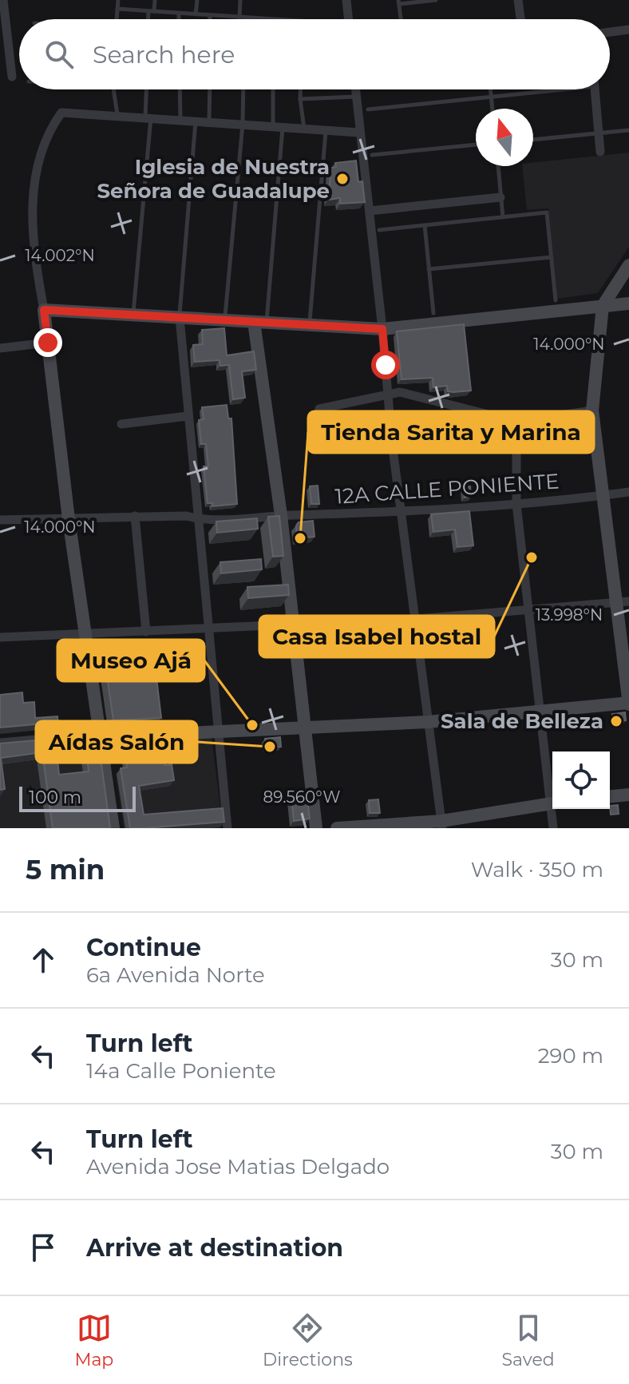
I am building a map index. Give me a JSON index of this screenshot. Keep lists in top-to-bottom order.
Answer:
{
  "streets": {
    "street": ["12A CALLE PONIENTE"]
  },
  "places": [
    "Iglesia de Nuestra Señora de Guadalupe",
    "Tienda Sarita y Marina",
    "Casa Isabel hostal",
    "Sala de Belleza",
    "Museo Ajá",
    "Aídas Salón"
  ],
  "scale_bar": "100 m",
  "north": "top",
  "page": {
    "search": "Search here",
    "scale": "100 m",
    "heading": ["5 min", "Walk · 350 m"],
    "list": [
      ["Continue", "6a Avenida Norte", "30 m"],
      ["Turn left", "14a Calle Poniente", "290 m"],
      ["Turn left", "Avenida Jose Matias Delgado", "30 m"],
      "Arrive at destination"
    ],
    "nav": ["Map", "Directions", "Saved"]
  },
  "coordinates": [
    "14.002°N",
    "14.000°N",
    "13.998°N",
    "89.560°W"
  ]
}
